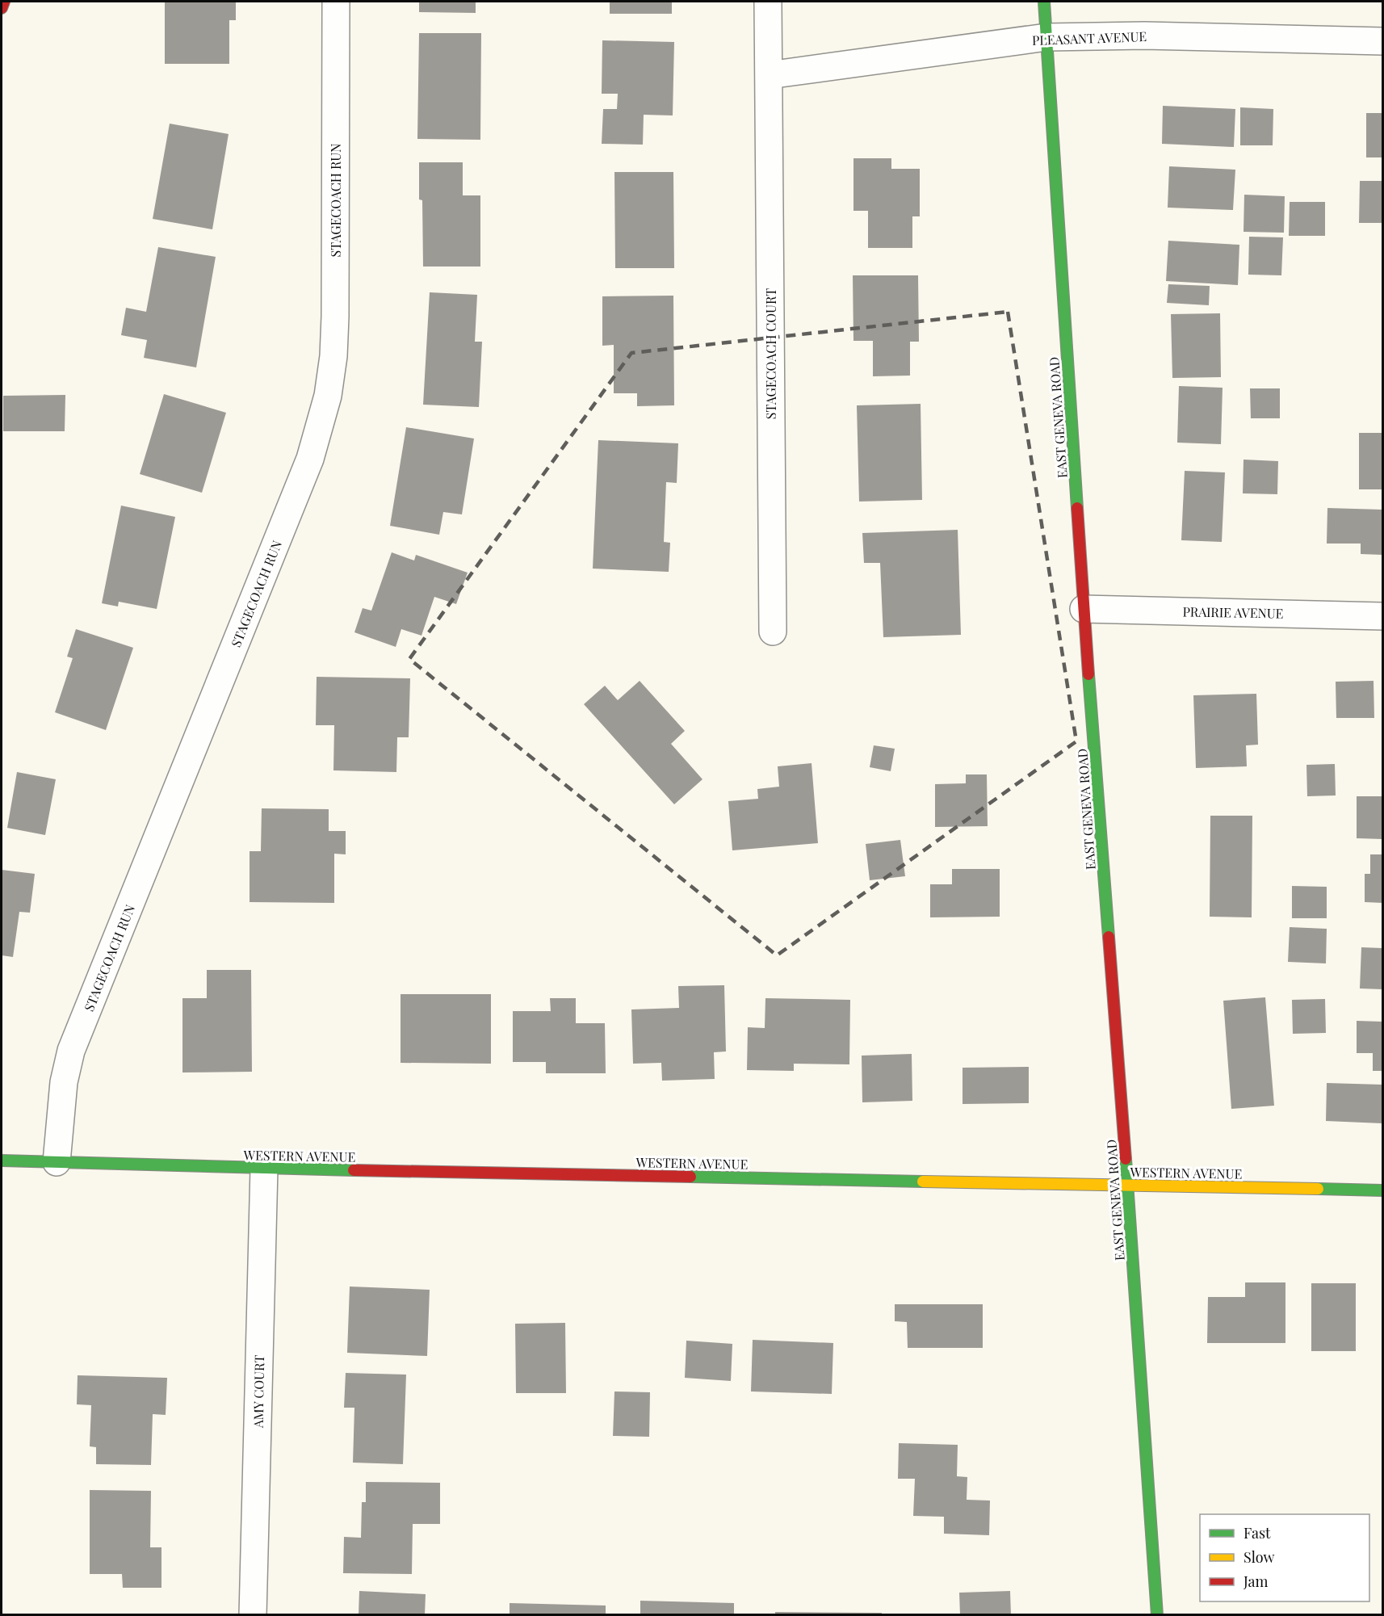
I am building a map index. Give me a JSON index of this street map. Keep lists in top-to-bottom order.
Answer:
{
  "streets": {
    "main road": ["EAST GENEVA ROAD", "WESTERN AVENUE"],
    "street": [
      "PLEASANT AVENUE",
      "STAGECOACH RUN",
      "STAGECOACH COURT",
      "PRAIRIE AVENUE",
      "AMY COURT"
    ]
  },
  "crossings": [
    ["PLEASANT AVENUE", "STAGECOACH COURT"],
    ["PLEASANT AVENUE", "EAST GENEVA ROAD"],
    ["STAGECOACH RUN", "WESTERN AVENUE"],
    ["EAST GENEVA ROAD", "PRAIRIE AVENUE"],
    ["EAST GENEVA ROAD", "WESTERN AVENUE"],
    ["WESTERN AVENUE", "AMY COURT"]
  ],
  "legend": ["Fast", "Slow", "Jam"]
}
